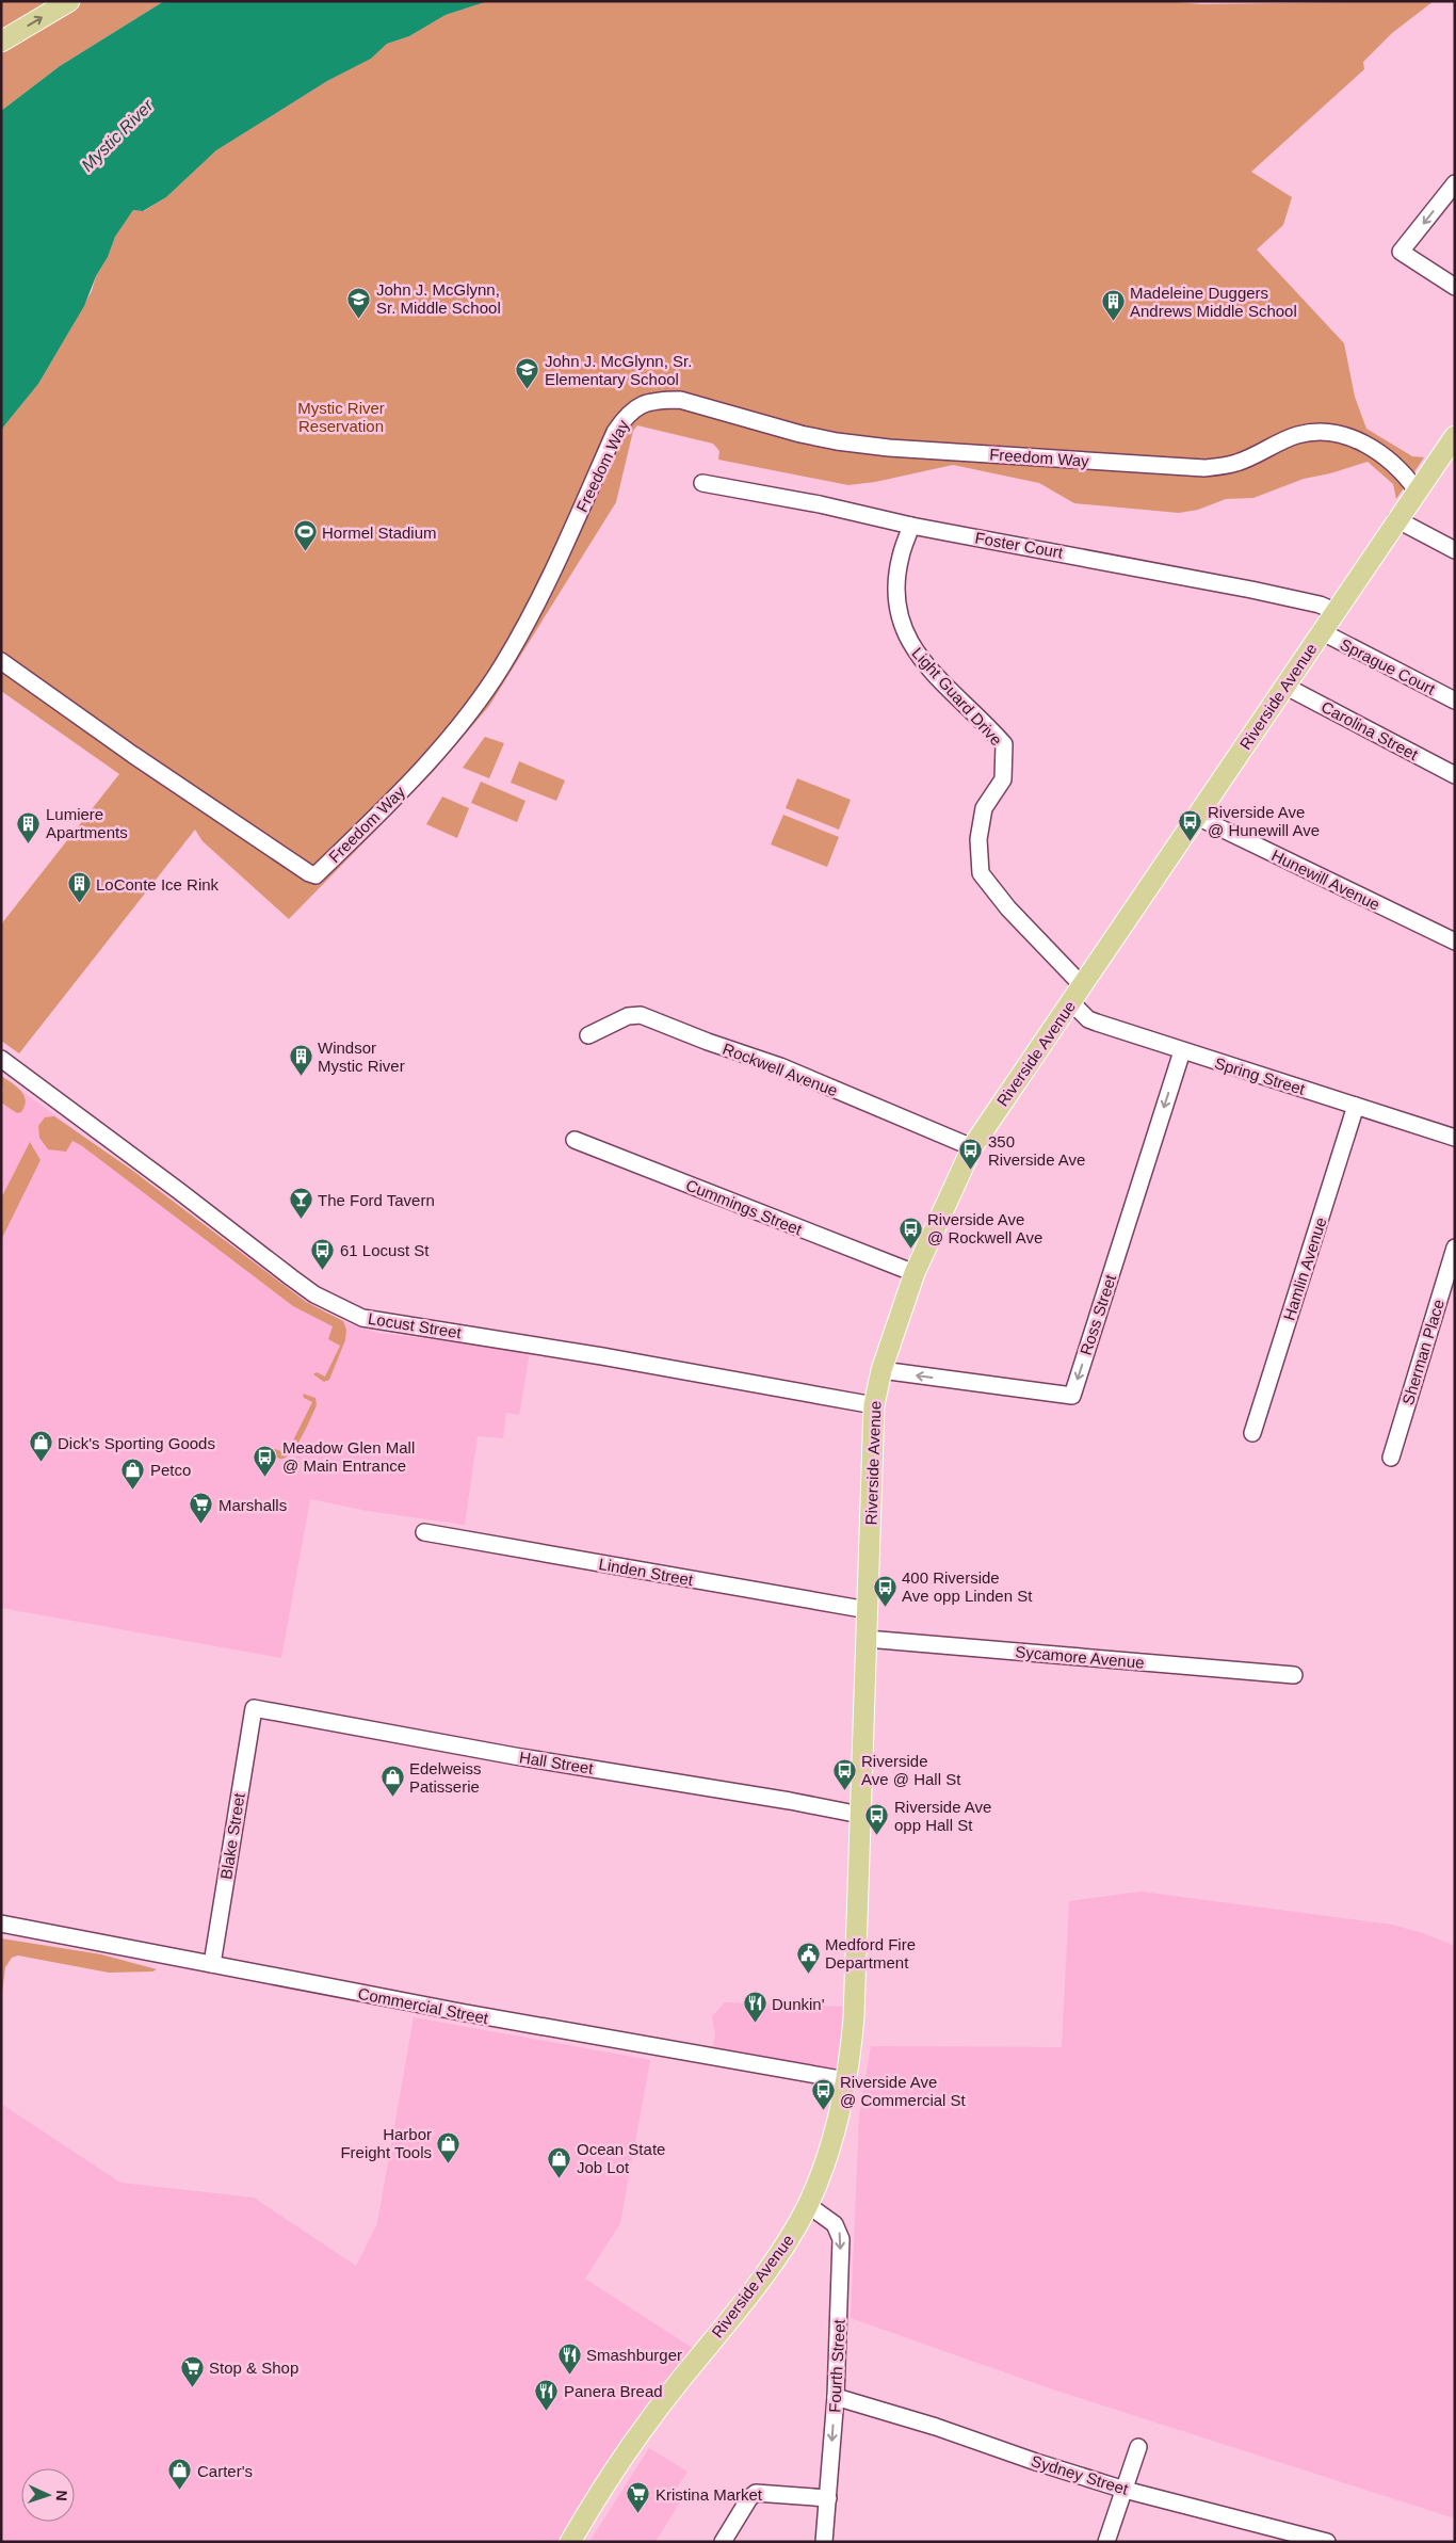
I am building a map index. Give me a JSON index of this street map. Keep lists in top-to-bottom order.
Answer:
{
  "streets": {
    "main road": ["Riverside Avenue"],
    "street": [
      "Freedom Way",
      "Foster Court",
      "Sprague Court",
      "Light Guard Drive",
      "Carolina Street",
      "Hunewill Avenue",
      "Rockwell Avenue",
      "Spring Street",
      "Cummings Street",
      "Hamlin Avenue",
      "Ross Street",
      "Locust Street",
      "Sherman Place",
      "Linden Street",
      "Sycamore Avenue",
      "Hall Street",
      "Blake Street",
      "Commercial Street",
      "Fourth Street",
      "Sydney Street"
    ]
  },
  "crossings": [
    ["Freedom Way", "Riverside Avenue"],
    ["Foster Court", "Light Guard Drive"],
    ["Foster Court", "Riverside Avenue"],
    ["Sprague Court", "Riverside Avenue"],
    ["Light Guard Drive", "Riverside Avenue"],
    ["Riverside Avenue", "Carolina Street"],
    ["Riverside Avenue", "Hunewill Avenue"],
    ["Riverside Avenue", "Rockwell Avenue"],
    ["Riverside Avenue", "Spring Street"],
    ["Riverside Avenue", "Cummings Street"],
    ["Riverside Avenue", "Ross Street"],
    ["Riverside Avenue", "Locust Street"],
    ["Riverside Avenue", "Linden Street"],
    ["Riverside Avenue", "Sycamore Avenue"],
    ["Riverside Avenue", "Hall Street"],
    ["Riverside Avenue", "Commercial Street"],
    ["Riverside Avenue", "Fourth Street"],
    ["Spring Street", "Hamlin Avenue"],
    ["Spring Street", "Ross Street"],
    ["Hall Street", "Blake Street"],
    ["Blake Street", "Commercial Street"],
    ["Fourth Street", "Sydney Street"]
  ],
  "one_way": ["Fourth Street"],
  "water": ["Mystic River"],
  "parks": ["Mystic River Reservation"],
  "places": {
    "school or university": ["John J. McGlynn, Sr. Middle School", "John J. McGlynn, Sr. Elementary School"],
    "building": [
      "Madeleine Duggers Andrews Middle School",
      "Lumiere Apartments",
      "LoConte Ice Rink",
      "Windsor Mystic River"
    ],
    "sports": ["Hormel Stadium"],
    "bus stop": [
      "Riverside Ave @ Hunewill Ave",
      "350 Riverside Ave",
      "Riverside Ave @ Rockwell Ave",
      "61 Locust St",
      "Meadow Glen Mall @ Main Entrance",
      "400 Riverside Ave opp Linden St",
      "Riverside Ave @ Hall St",
      "Riverside Ave opp Hall St",
      "Riverside Ave @ Commercial St"
    ],
    "bar": ["The Ford Tavern"],
    "shop": [
      "Dick's Sporting Goods",
      "Petco",
      "Edelweiss Patisserie",
      "Harbor Freight Tools",
      "Ocean State Job Lot",
      "Carter's"
    ],
    "supermarket": ["Marshalls", "Stop & Shop", "Kristina Market"],
    "public building": ["Medford Fire Department"],
    "restaurant": ["Dunkin'", "Smashburger", "Panera Bread"]
  },
  "north": "right"
}
